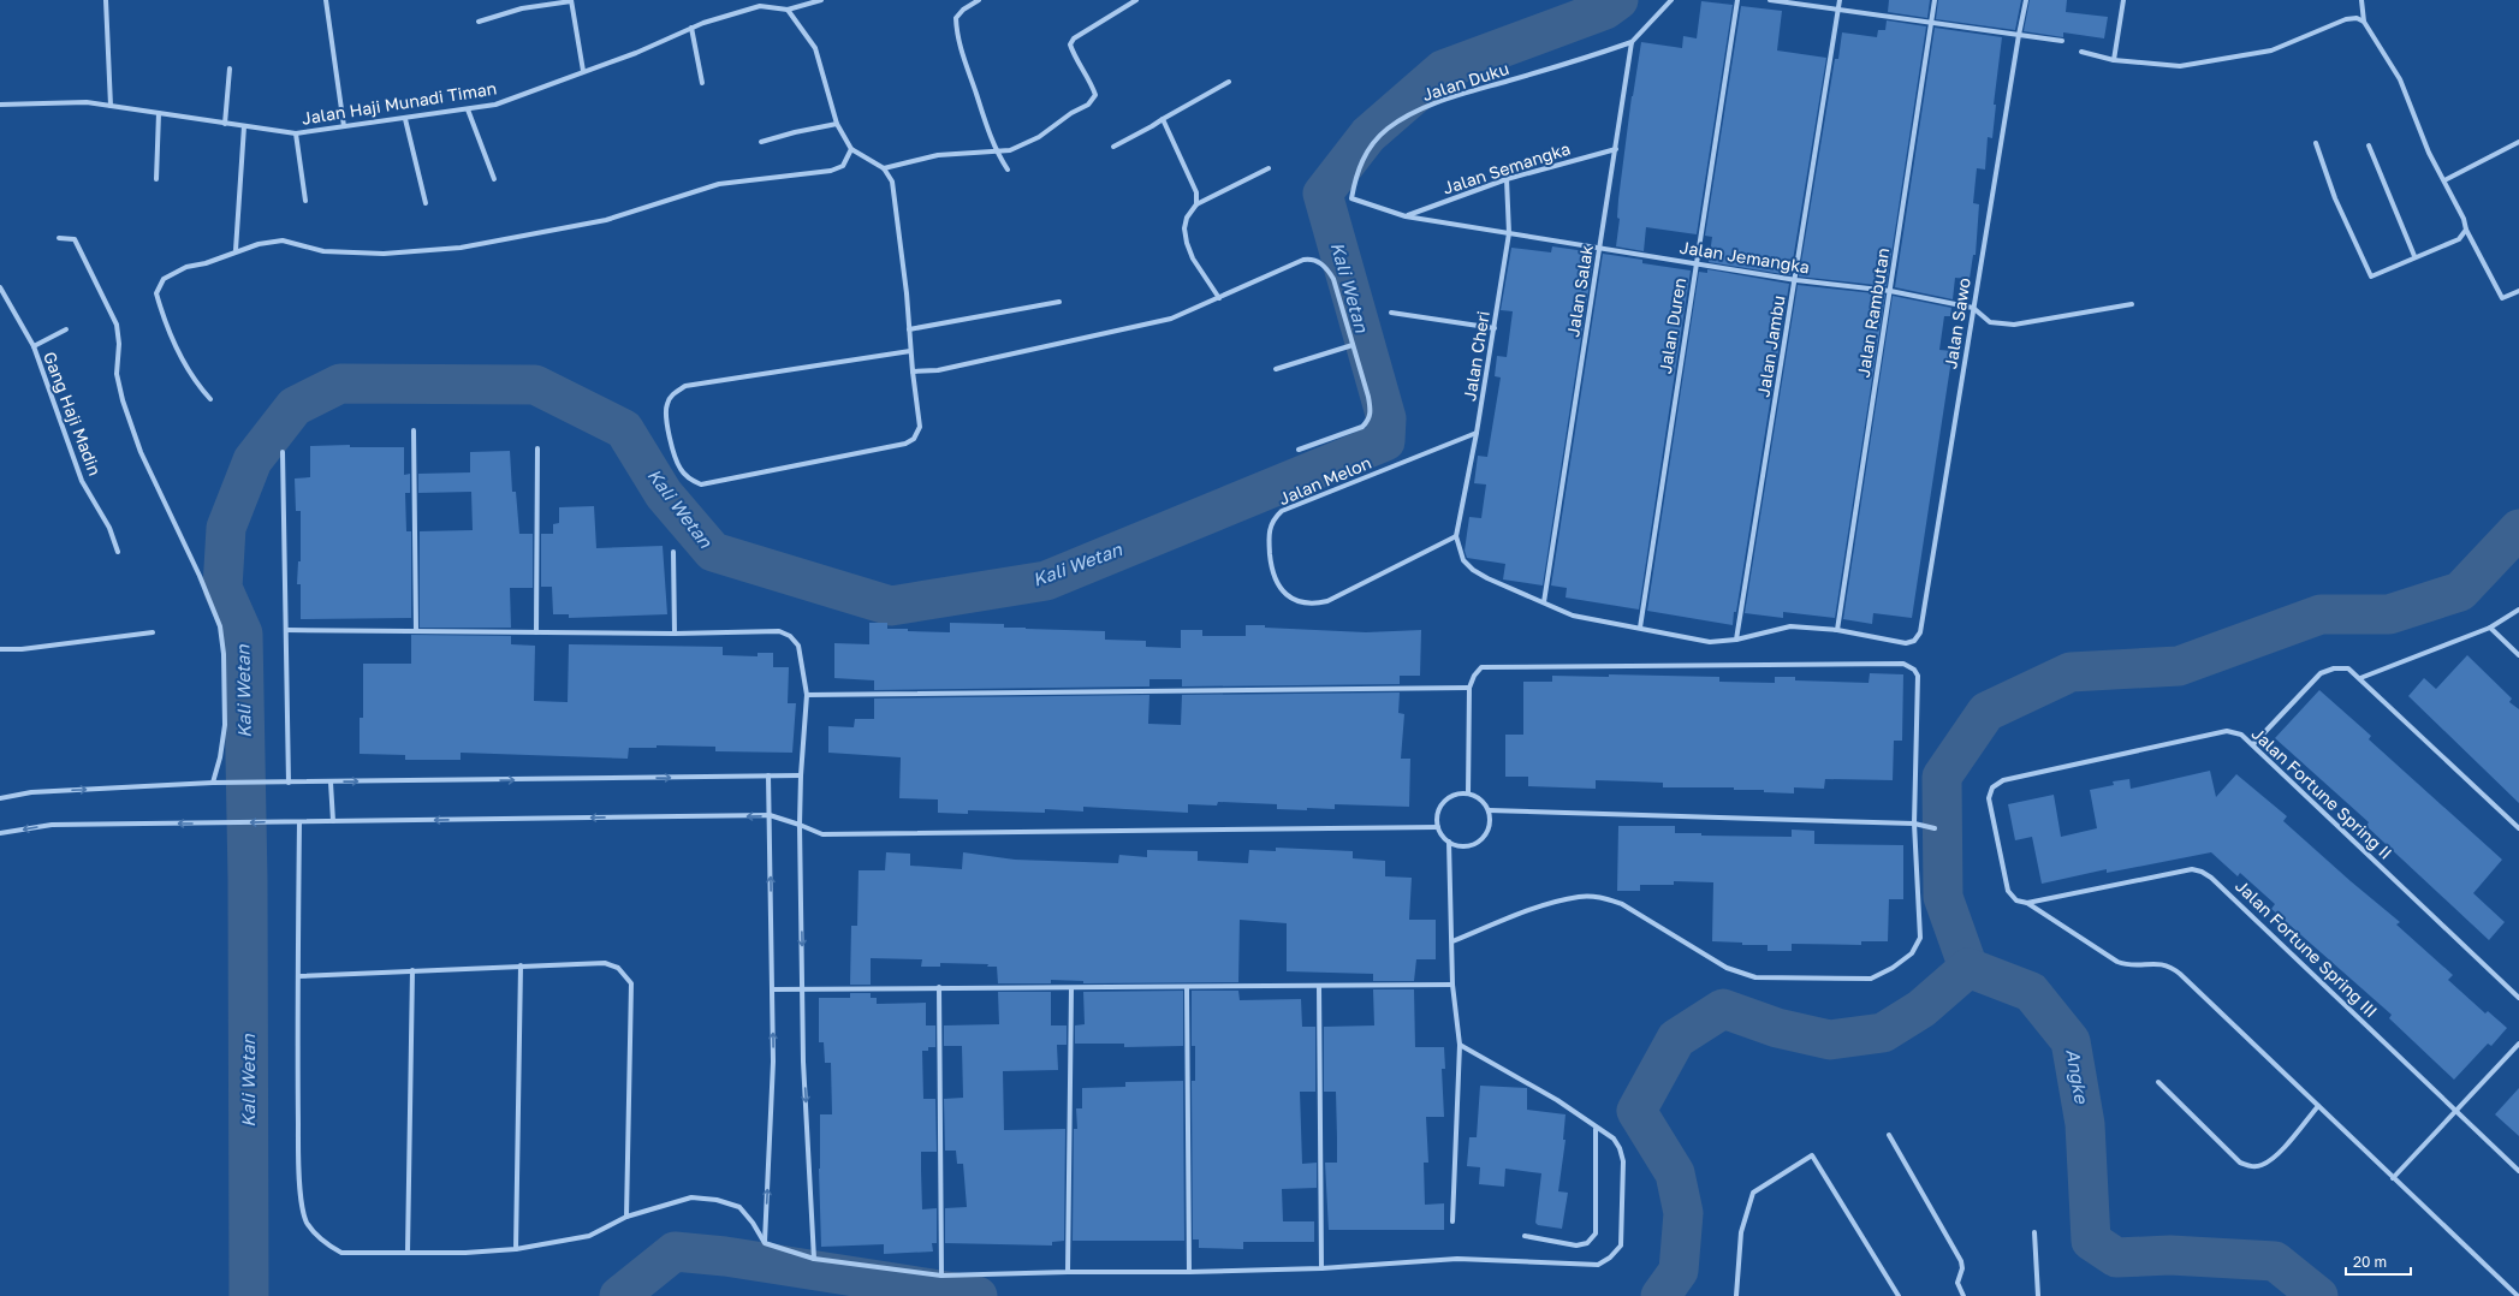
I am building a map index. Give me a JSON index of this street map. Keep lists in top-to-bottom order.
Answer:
{
  "streets": {
    "street": [
      "Jalan Duku",
      "Jalan Haji Munadi Timan",
      "Jalan Semangka",
      "Jalan Jemangka",
      "Jalan Salak",
      "Jalan Rambutan",
      "Jalan Sawo",
      "Jalan Duren",
      "Jalan Jambu",
      "Jalan Cheri",
      "Gang Haji Madin",
      "Jalan Melon",
      "Jalan Fortune Spring II",
      "Jalan Fortune Spring III"
    ]
  },
  "crossings": [
    ["Jalan Duku", "Jalan Jemangka"],
    ["Jalan Duku", "Jalan Salak"],
    ["Jalan Semangka", "Jalan Jemangka"],
    ["Jalan Semangka", "Jalan Salak"],
    ["Jalan Semangka", "Jalan Cheri"],
    ["Jalan Jemangka", "Jalan Salak"],
    ["Jalan Jemangka", "Jalan Rambutan"],
    ["Jalan Jemangka", "Jalan Sawo"],
    ["Jalan Jemangka", "Jalan Duren"],
    ["Jalan Jemangka", "Jalan Jambu"],
    ["Jalan Jemangka", "Jalan Cheri"],
    ["Jalan Rambutan", "Jalan Sawo"],
    ["Jalan Cheri", "Jalan Melon"],
    ["Jalan Fortune Spring II", "Jalan Fortune Spring III"]
  ],
  "water": ["Kali Wetan", "Angke"],
  "scale_bar": "20 m"
}
